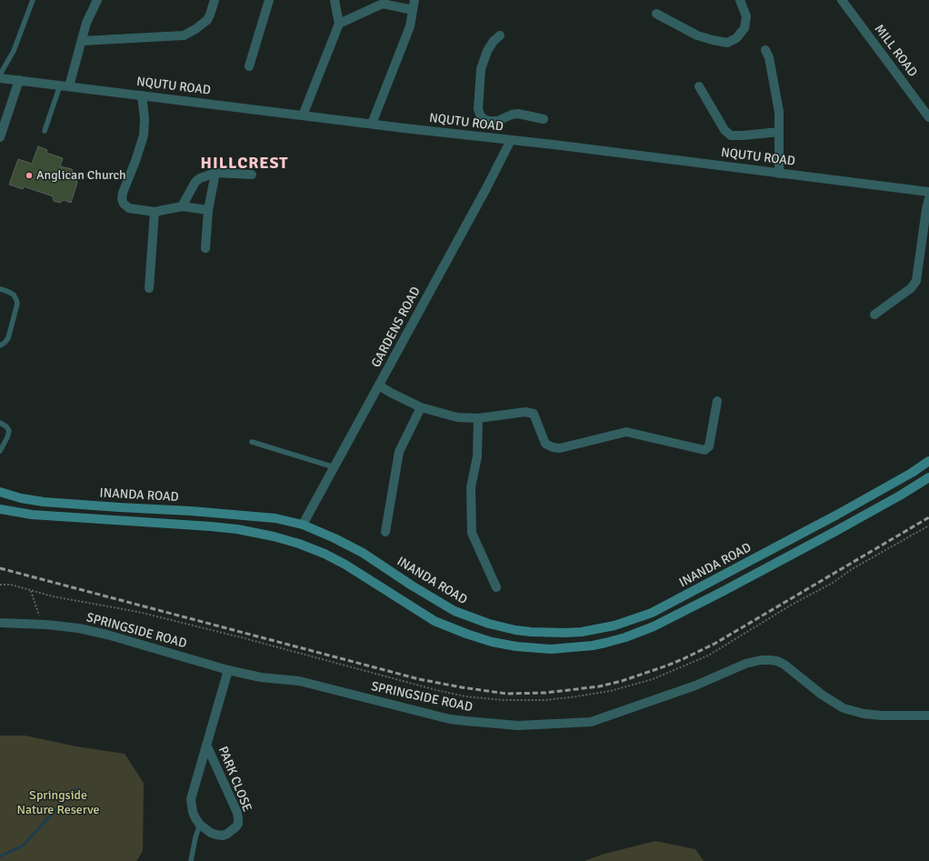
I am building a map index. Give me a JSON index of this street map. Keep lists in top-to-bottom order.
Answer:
{
  "streets": {
    "main road": ["INANDA ROAD"],
    "street": [
      "MILL ROAD",
      "NQUTU ROAD",
      "GARDENS ROAD",
      "SPRINGSIDE ROAD",
      "PARK CLOSE"
    ]
  },
  "crossings": [
    ["NQUTU ROAD", "GARDENS ROAD"],
    ["GARDENS ROAD", "INANDA ROAD"],
    ["SPRINGSIDE ROAD", "PARK CLOSE"]
  ],
  "districts": ["HILLCREST"],
  "parks": ["Springside Nature Reserve"],
  "places": ["Anglican Church"]
}
